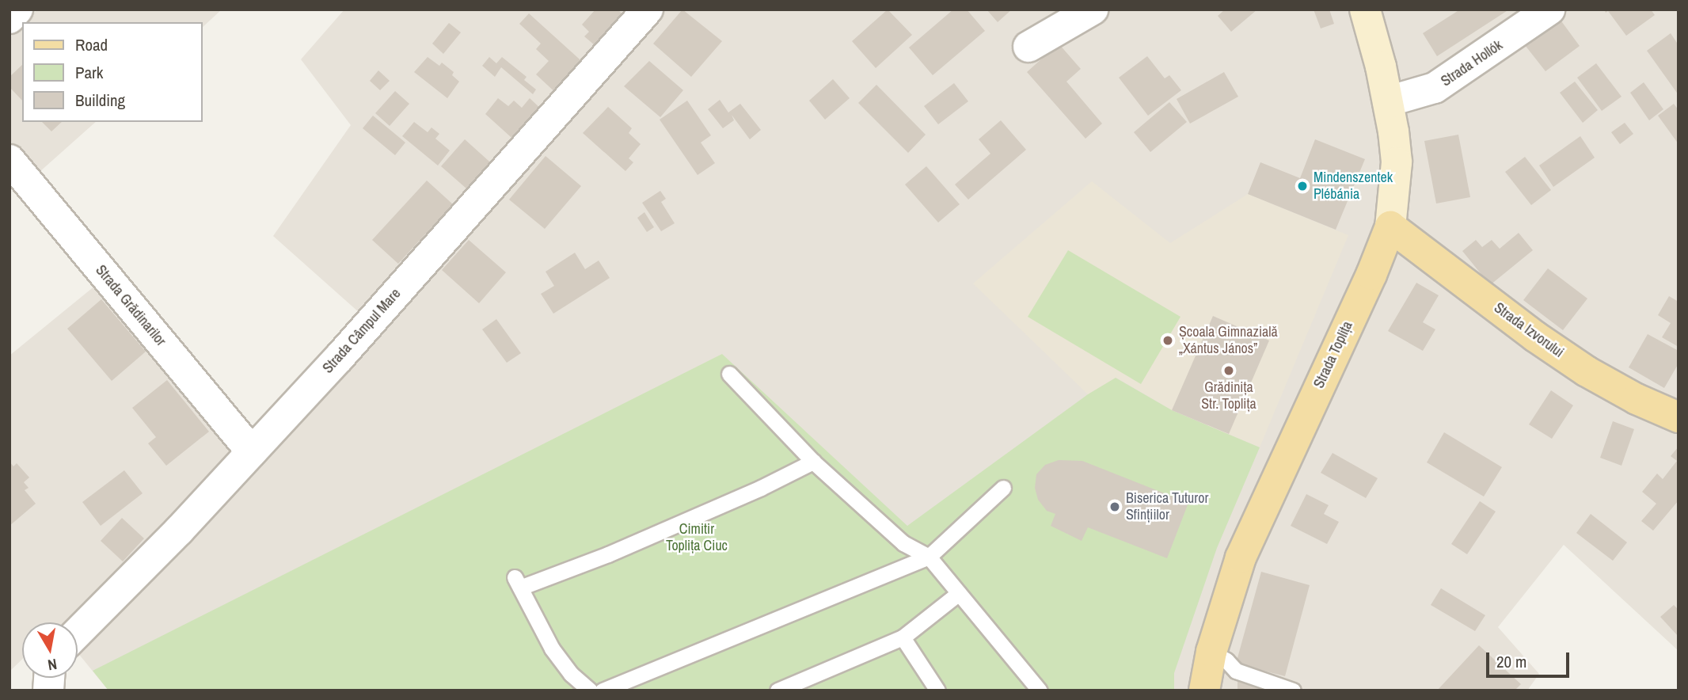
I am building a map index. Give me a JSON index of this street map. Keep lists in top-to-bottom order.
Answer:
{
  "streets": {
    "main road": ["Strada Izvorului", "Strada Toplița"],
    "street": ["Strada Hollók", "Strada Grădinarilor", "Strada Câmpul Mare"]
  },
  "crossings": [
    ["Strada Hollók", "Strada Toplița"],
    ["Strada Grădinarilor", "Strada Câmpul Mare"],
    ["Strada Izvorului", "Strada Toplița"]
  ],
  "parks": ["Cimitir Toplița Ciuc"],
  "places": [
    "Mindenszentek Plébánia",
    "Școala Gimnazială „Xántus János”",
    "Grădinița Str. Toplița",
    "Biserica Tuturor Sfințiilor"
  ],
  "legend": ["Road", "Park", "Building"],
  "scale_bar": "20 m",
  "north": "bottom"
}
